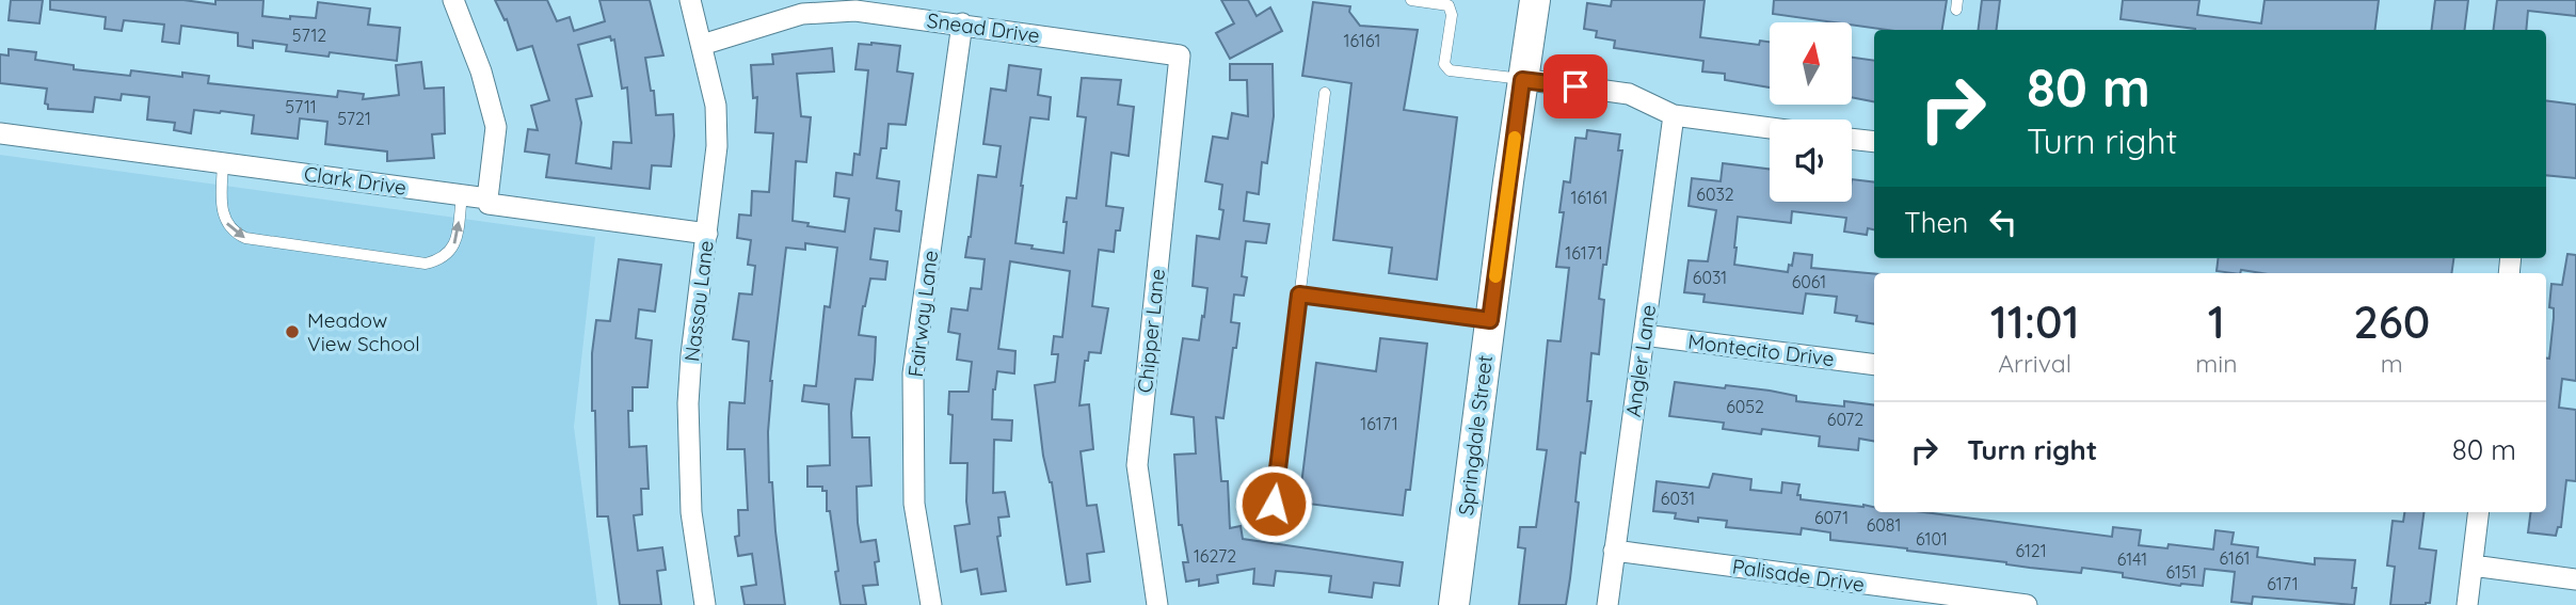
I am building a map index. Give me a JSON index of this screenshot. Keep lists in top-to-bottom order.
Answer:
{
  "streets": {
    "main road": ["Springdale Street"],
    "street": [
      "Snead Drive",
      "Clark Drive",
      "Nassau Lane",
      "Fairway Lane",
      "Chipper Lane",
      "Montecito Drive",
      "Angler Lane",
      "Palisade Drive"
    ]
  },
  "crossings": [
    ["Snead Drive", "Nassau Lane"],
    ["Snead Drive", "Fairway Lane"],
    ["Snead Drive", "Chipper Lane"],
    ["Clark Drive", "Nassau Lane"],
    ["Montecito Drive", "Angler Lane"],
    ["Angler Lane", "Palisade Drive"]
  ],
  "places": ["Meadow View School"],
  "house_numbers": [
    "5712",
    "16161",
    "5711",
    "5721",
    "6032",
    "16161",
    "16171",
    "6031",
    "6061",
    "6052",
    "6072",
    "16171",
    "6031",
    "6071",
    "6081",
    "6101",
    "6121",
    "16272",
    "6161",
    "6141",
    "6151",
    "6171"
  ],
  "north": "top",
  "page": {
    "turn": ["80 m", "Turn right"],
    "then": "Then",
    "eta": [
      "11:01",
      "Arrival",
      "1",
      "min",
      "260",
      "m"
    ],
    "list": [
      {
        "name": "Turn right",
        "value": "80 m"
      }
    ]
  }
}
